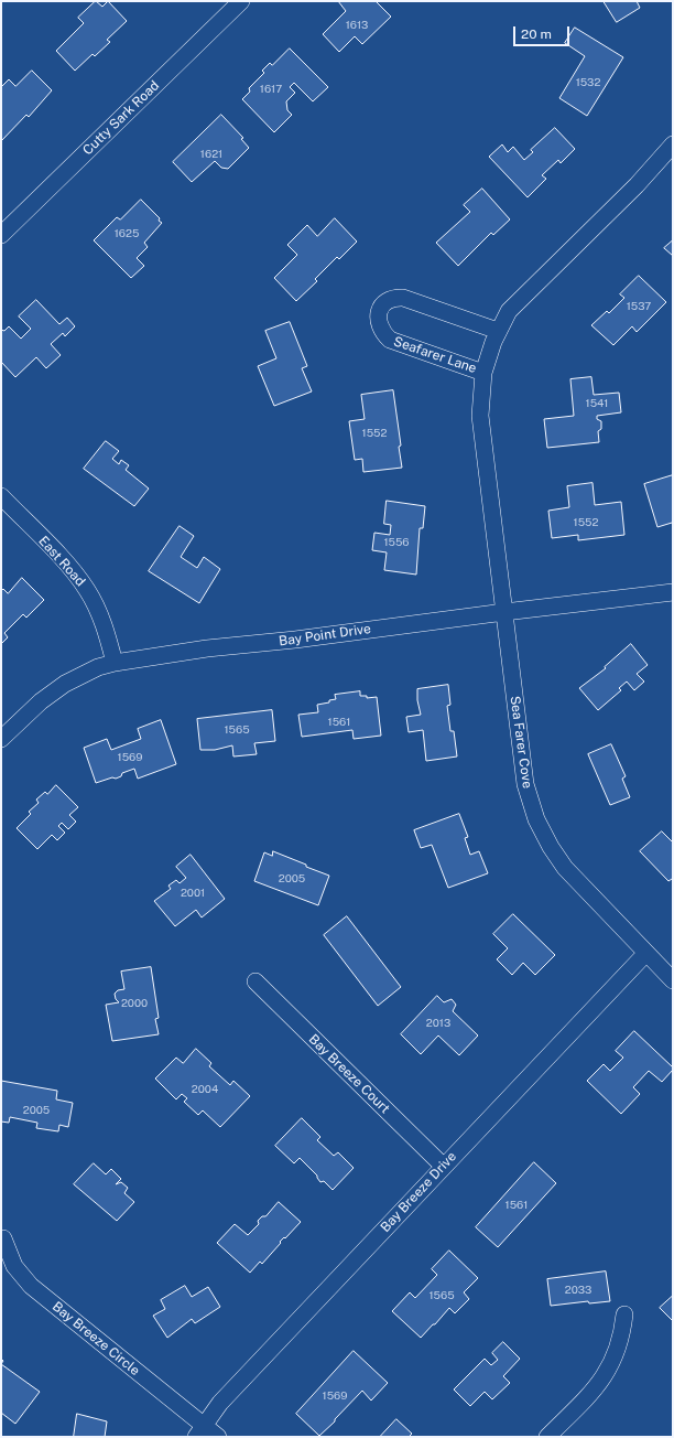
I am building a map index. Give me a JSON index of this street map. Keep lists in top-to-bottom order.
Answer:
{
  "streets": {
    "street": [
      "Cutty Sark Road",
      "Seafarer Lane",
      "East Road",
      "Bay Point Drive",
      "Sea Farer Cove",
      "Bay Breeze Court",
      "Bay Breeze Drive",
      "Bay Breeze Circle"
    ]
  },
  "crossings": [
    ["Seafarer Lane", "Bay Point Drive"],
    ["Seafarer Lane", "Sea Farer Cove"],
    ["East Road", "Bay Point Drive"],
    ["Bay Point Drive", "Sea Farer Cove"],
    ["Sea Farer Cove", "Bay Breeze Drive"],
    ["Bay Breeze Court", "Bay Breeze Drive"],
    ["Bay Breeze Drive", "Bay Breeze Circle"]
  ],
  "house_numbers": [
    "1613",
    "1532",
    "1617",
    "1621",
    "1625",
    "1537",
    "1541",
    "1552",
    "1552",
    "1556",
    "1561",
    "1565",
    "1569",
    "2005",
    "2001",
    "2000",
    "2013",
    "2004",
    "2005",
    "1561",
    "2033",
    "1565",
    "1569"
  ],
  "scale_bar": "20 m"
}
